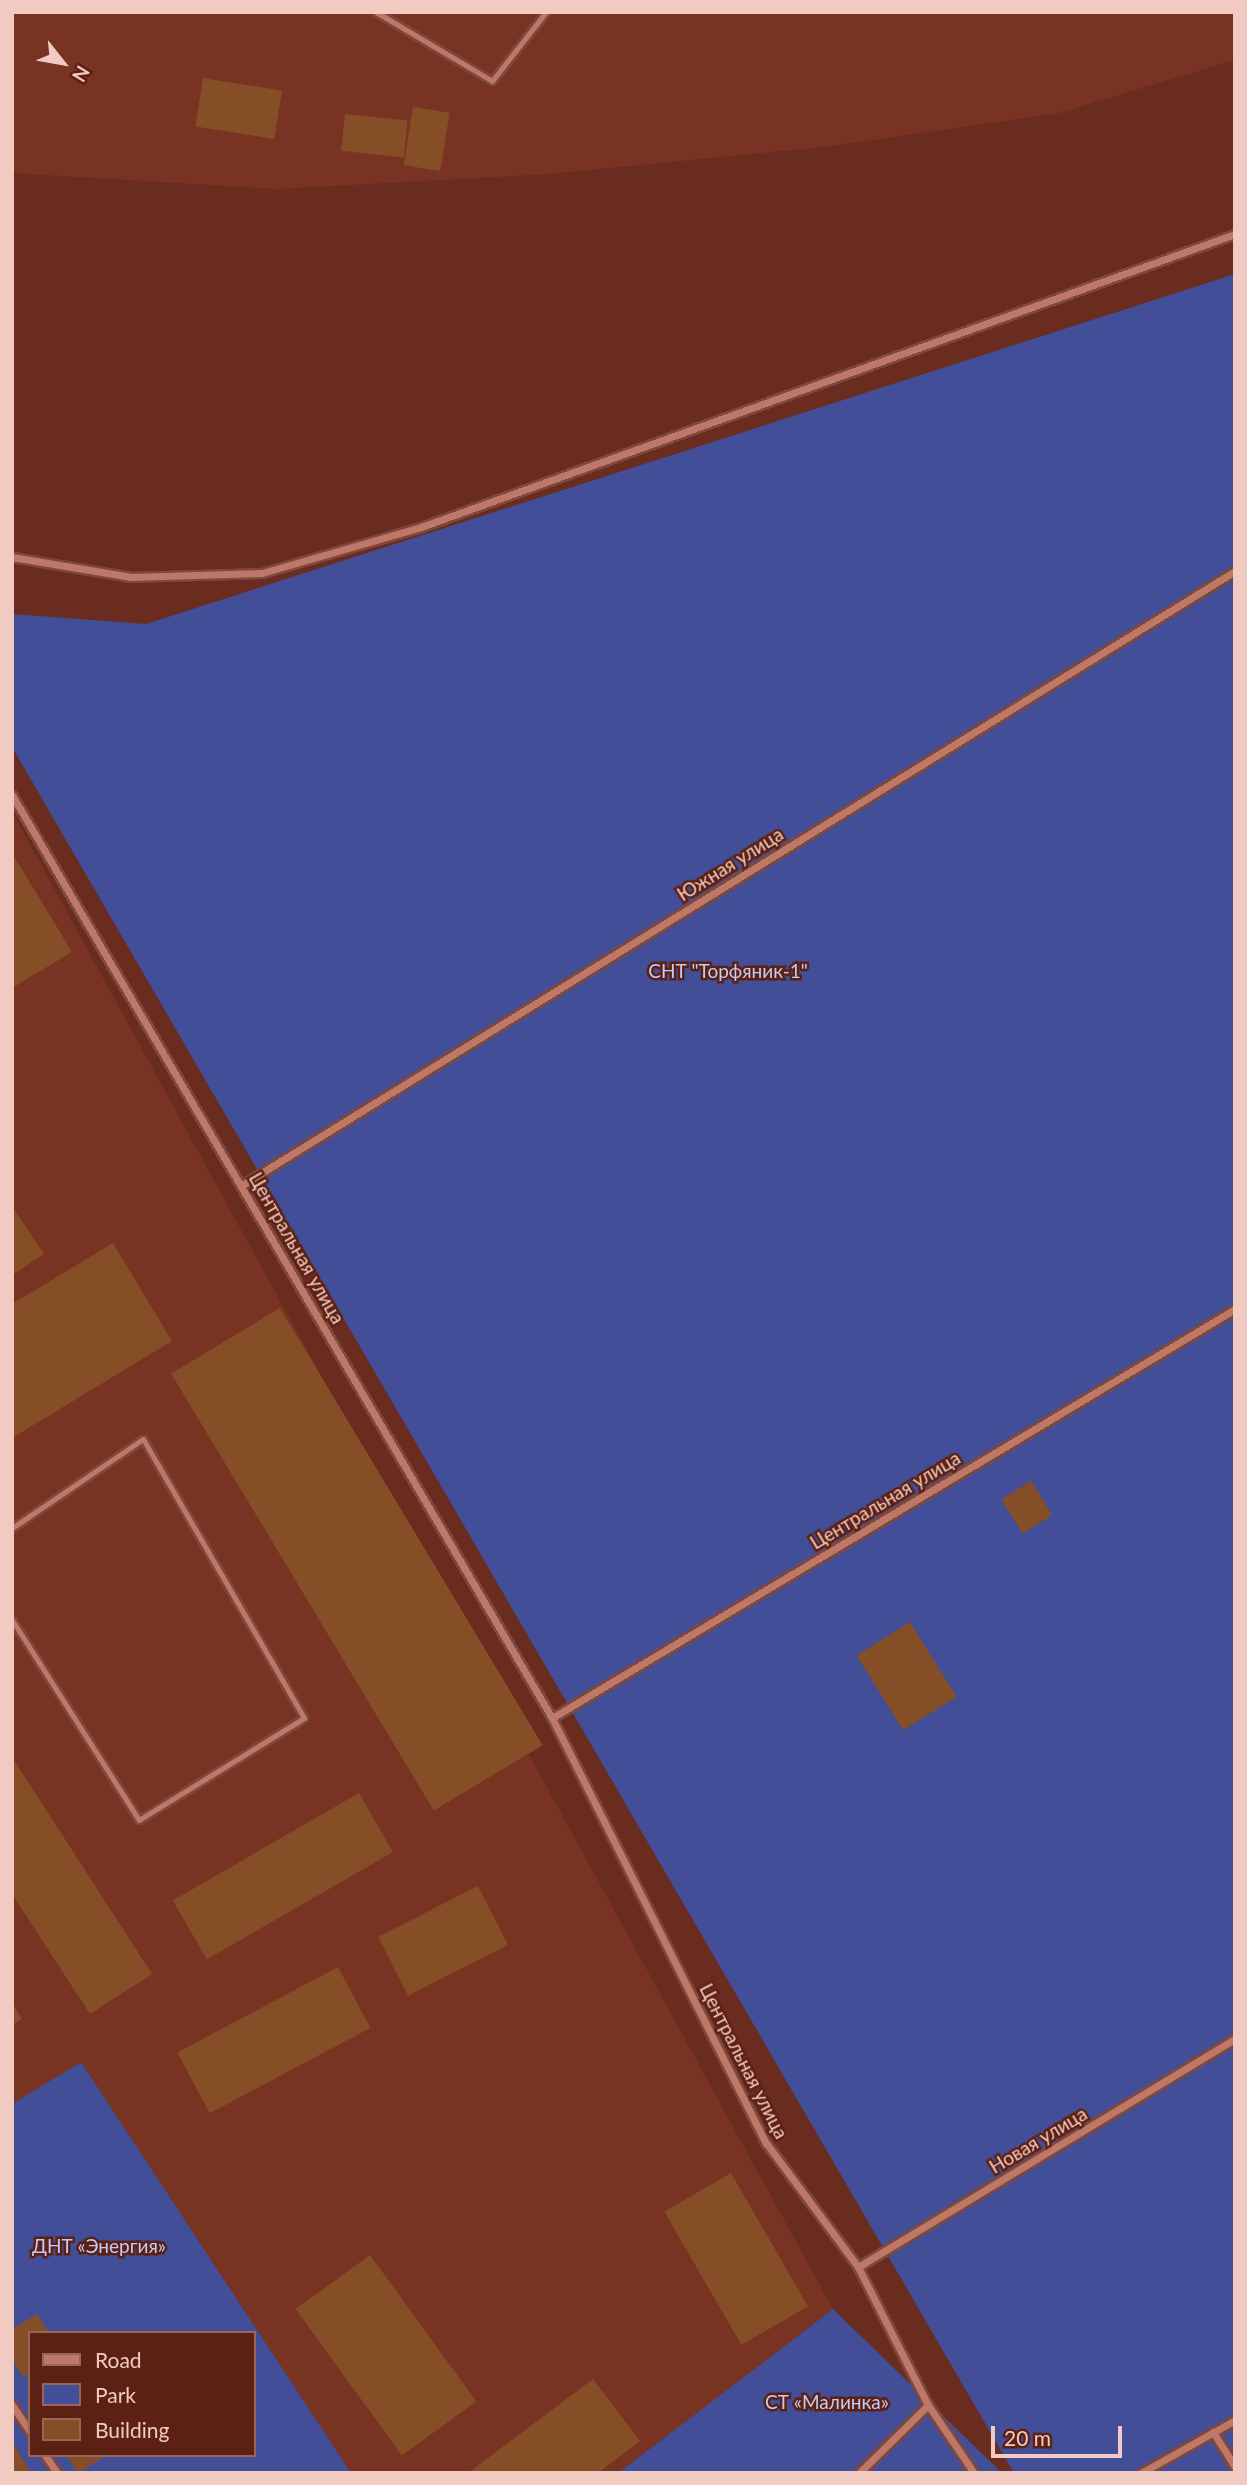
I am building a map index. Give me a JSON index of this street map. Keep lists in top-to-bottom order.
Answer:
{
  "streets": {
    "street": ["Южная улица", "Центральная улица", "Новая улица"]
  },
  "crossings": [
    ["Южная улица", "Центральная улица"],
    ["Центральная улица", "Новая улица"]
  ],
  "parks": ["СНТ \"Торфяник-1\"", "ДНТ «Энергия»", "CТ «Малинка»"],
  "legend": ["Road", "Park", "Building"],
  "scale_bar": "20 m",
  "north": "bottom right"
}
